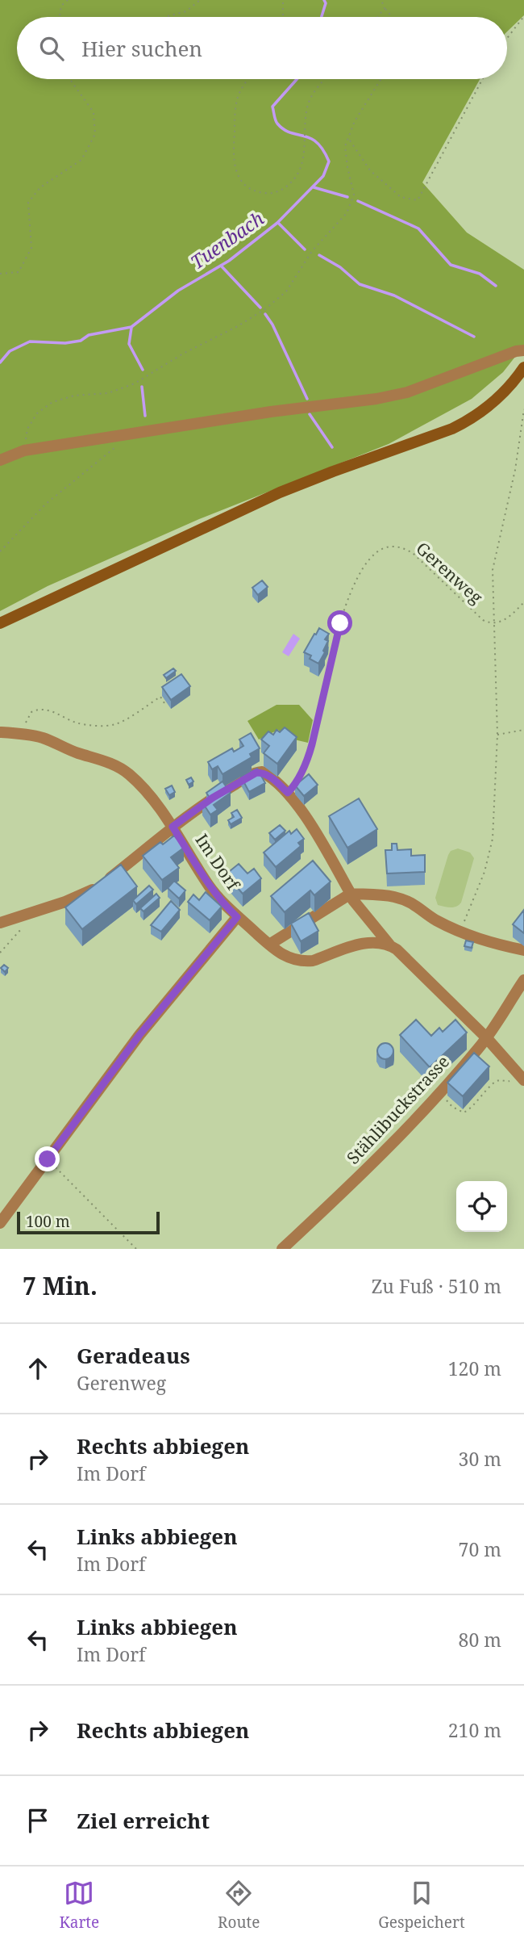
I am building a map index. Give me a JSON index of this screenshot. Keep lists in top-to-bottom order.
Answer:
{
  "streets": {
    "street": ["Im Dorf", "Stählibuckstrasse"],
    "path": ["Gerenweg"]
  },
  "crossings": [
    ["Gerenweg", "Im Dorf"]
  ],
  "water": ["Tuenbach"],
  "scale_bar": "100 m",
  "page": {
    "search": "Hier suchen",
    "scale": "100 m",
    "heading": ["7 Min.", "Zu Fuß · 510 m"],
    "list": [
      ["Geradeaus", "Gerenweg", "120 m"],
      ["Rechts abbiegen", "Im Dorf", "30 m"],
      ["Links abbiegen", "Im Dorf", "70 m"],
      ["Links abbiegen", "Im Dorf", "80 m"],
      ["Rechts abbiegen", "210 m"],
      "Ziel erreicht"
    ],
    "nav": ["Karte", "Route", "Gespeichert"]
  }
}
